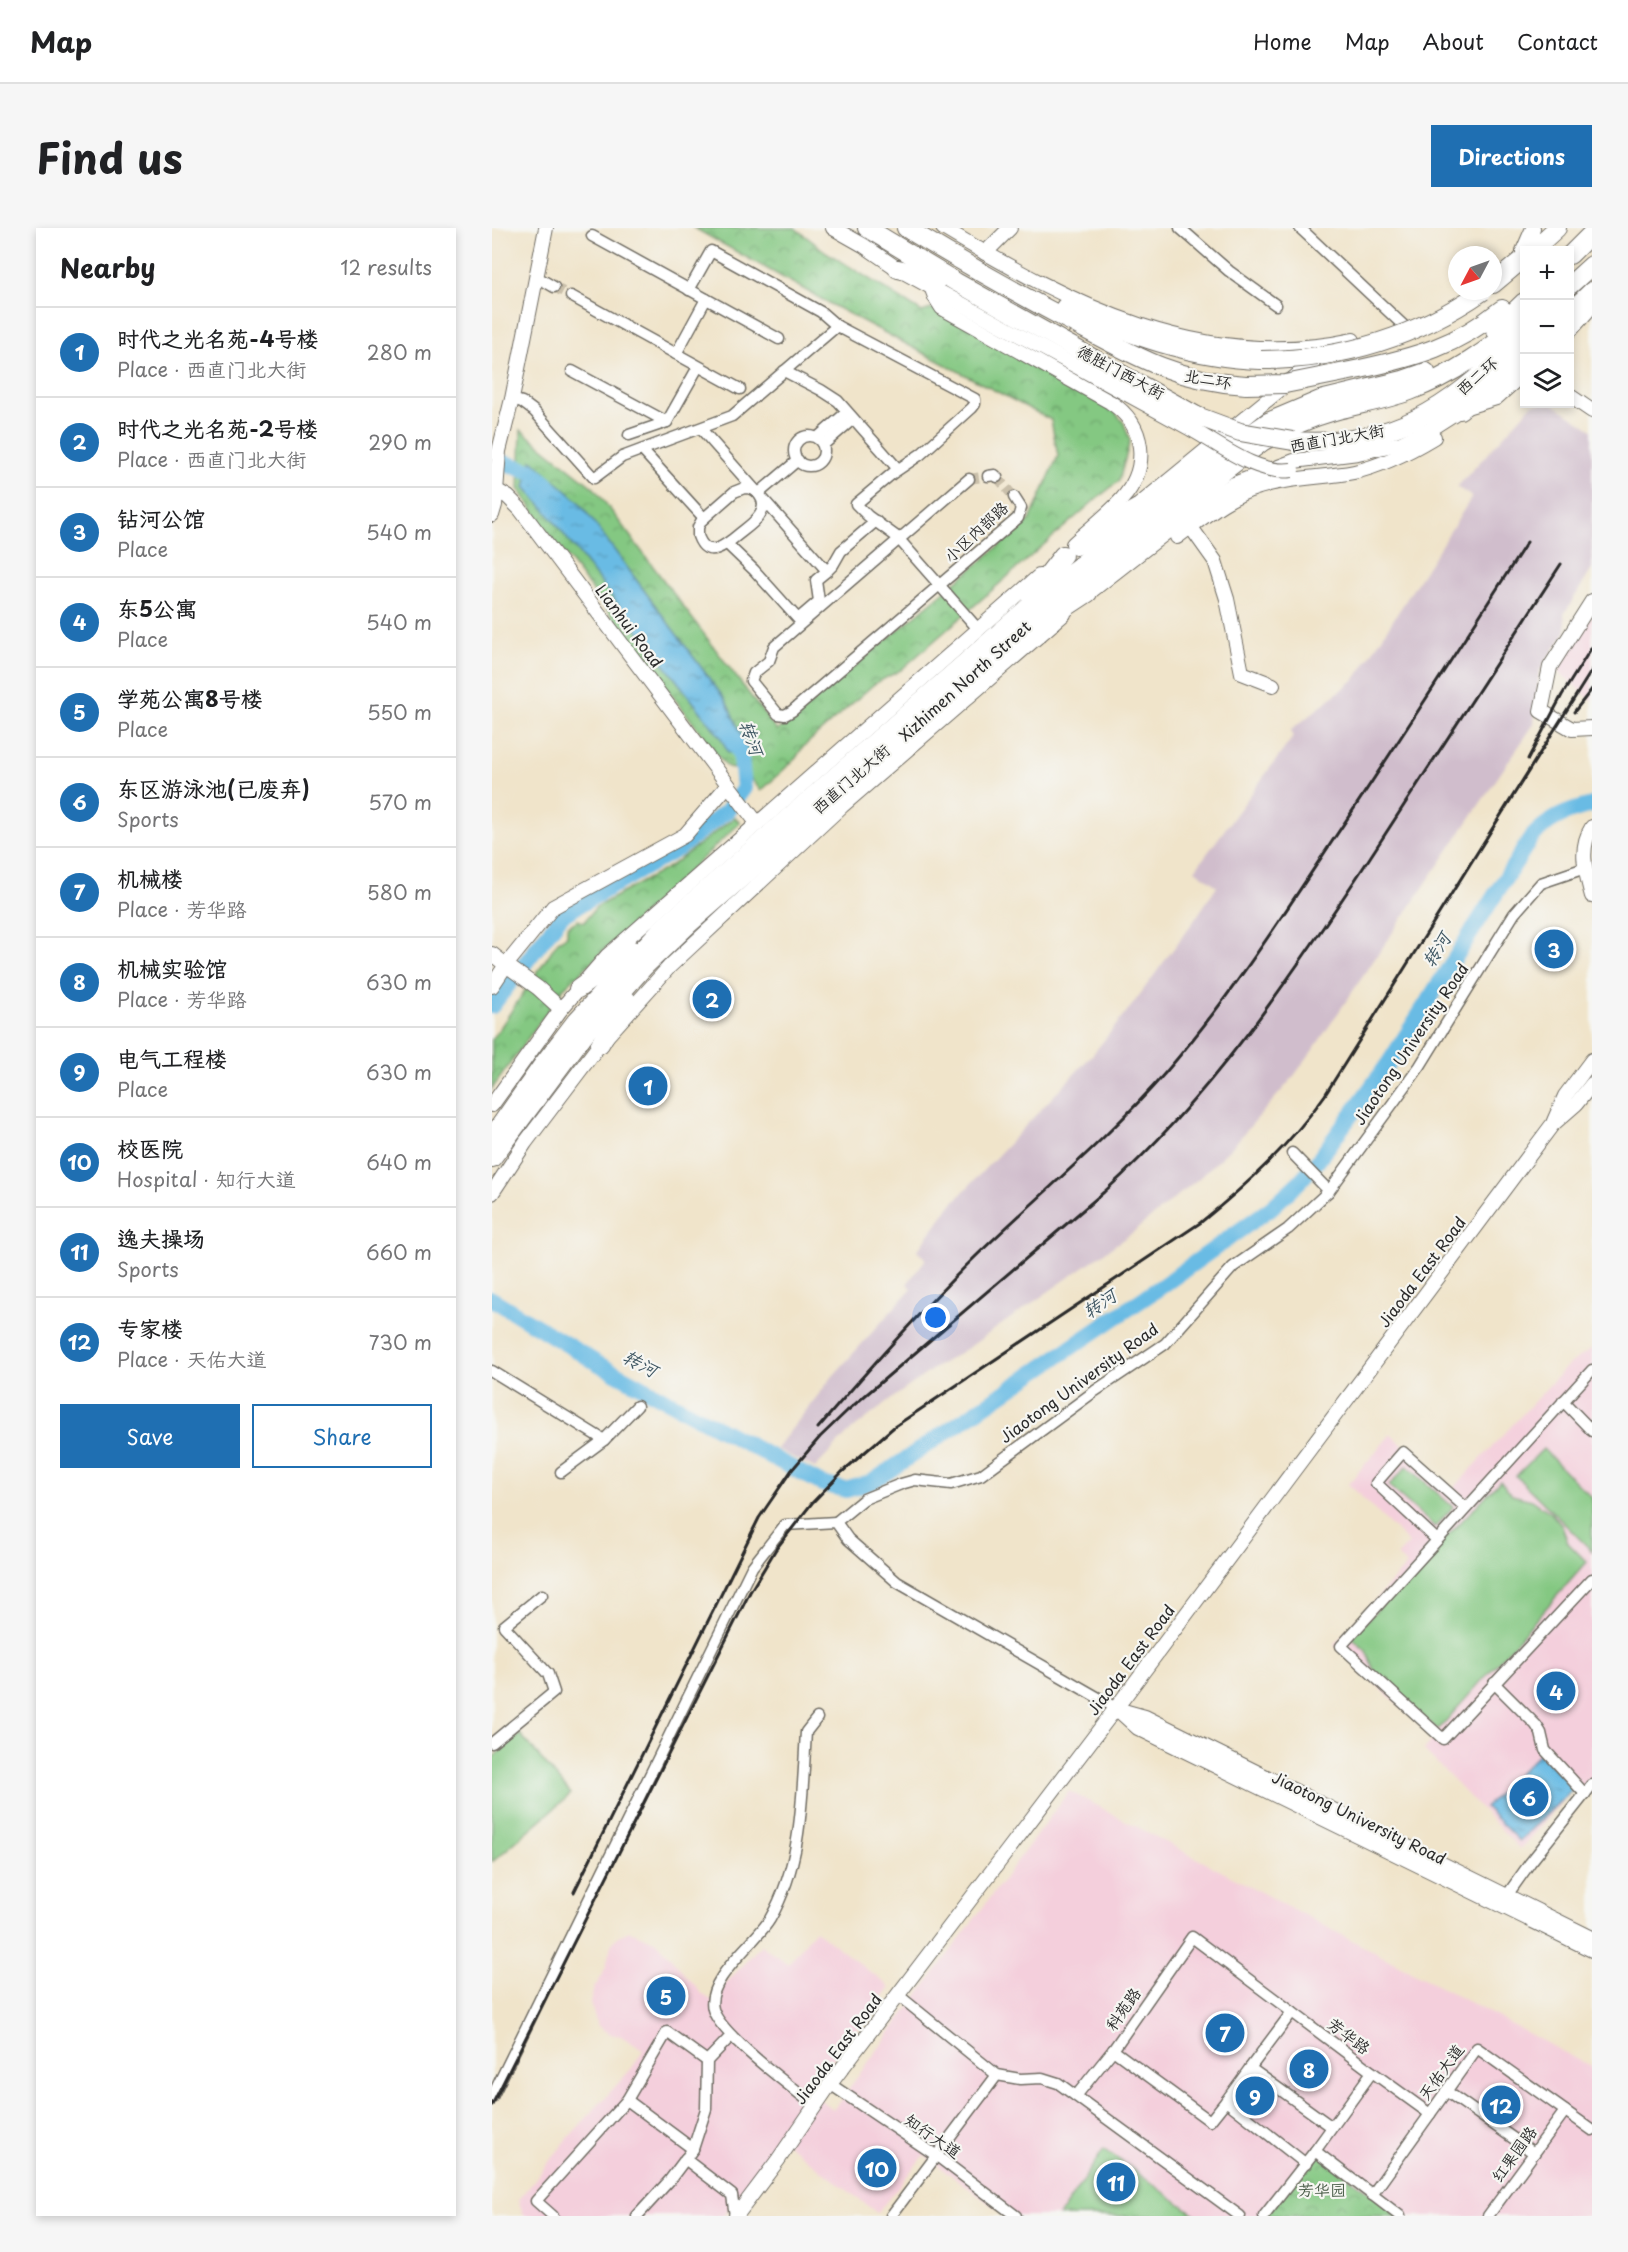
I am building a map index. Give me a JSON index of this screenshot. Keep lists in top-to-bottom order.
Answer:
{
  "streets": {
    "highway": ["西二环", "北二环", "Xizhimen North Street"],
    "street": [
      "德胜门西大街",
      "西直门北大街",
      "小区内部路",
      "Lianhui Road",
      "Jiaotong University Road",
      "Jiaoda East Road",
      "科苑路",
      "芳华路",
      "天佑大道",
      "知行大道",
      "红果园路"
    ]
  },
  "crossings": [
    ["德胜门西大街", "北二环"],
    ["西二环", "北二环"],
    ["西直门北大街", "Lianhui Road"],
    ["Jiaotong University Road", "Jiaoda East Road"],
    ["Jiaoda East Road", "知行大道"],
    ["科苑路", "芳华路"],
    ["芳华路", "天佑大道"],
    ["天佑大道", "红果园路"]
  ],
  "water": ["转河"],
  "parks": ["芳华园"],
  "north": "bottom left",
  "page": {
    "header": "Map",
    "nav": [
      "Home",
      "Map",
      "About",
      "Contact"
    ],
    "title": "Find us",
    "buttons": [
      "Directions",
      ["Save", "Share"]
    ],
    "heading": ["Nearby", "12 results"],
    "map_buttons": ["+", "−"],
    "list": [
      {
        "mark": "1",
        "name": "时代之光名苑-4号楼",
        "note": "Place · 西直门北大街",
        "value": "280 m"
      },
      {
        "mark": "2",
        "name": "时代之光名苑-2号楼",
        "note": "Place · 西直门北大街",
        "value": "290 m"
      },
      {
        "mark": "3",
        "name": "钻河公馆",
        "note": "Place",
        "value": "540 m"
      },
      {
        "mark": "4",
        "name": "东5公寓",
        "note": "Place",
        "value": "540 m"
      },
      {
        "mark": "5",
        "name": "学苑公寓8号楼",
        "note": "Place",
        "value": "550 m"
      },
      {
        "mark": "6",
        "name": "东区游泳池(已废弃)",
        "note": "Sports",
        "value": "570 m"
      },
      {
        "mark": "7",
        "name": "机械楼",
        "note": "Place · 芳华路",
        "value": "580 m"
      },
      {
        "mark": "8",
        "name": "机械实验馆",
        "note": "Place · 芳华路",
        "value": "630 m"
      },
      {
        "mark": "9",
        "name": "电气工程楼",
        "note": "Place",
        "value": "630 m"
      },
      {
        "mark": "10",
        "name": "校医院",
        "note": "Hospital · 知行大道",
        "value": "640 m"
      },
      {
        "mark": "11",
        "name": "逸夫操场",
        "note": "Sports",
        "value": "660 m"
      },
      {
        "mark": "12",
        "name": "专家楼",
        "note": "Place · 天佑大道",
        "value": "730 m"
      }
    ],
    "pins": [
      "3",
      "2",
      "1",
      "4",
      "6",
      "5",
      "7",
      "8",
      "9",
      "12",
      "10",
      "11"
    ]
  }
}
